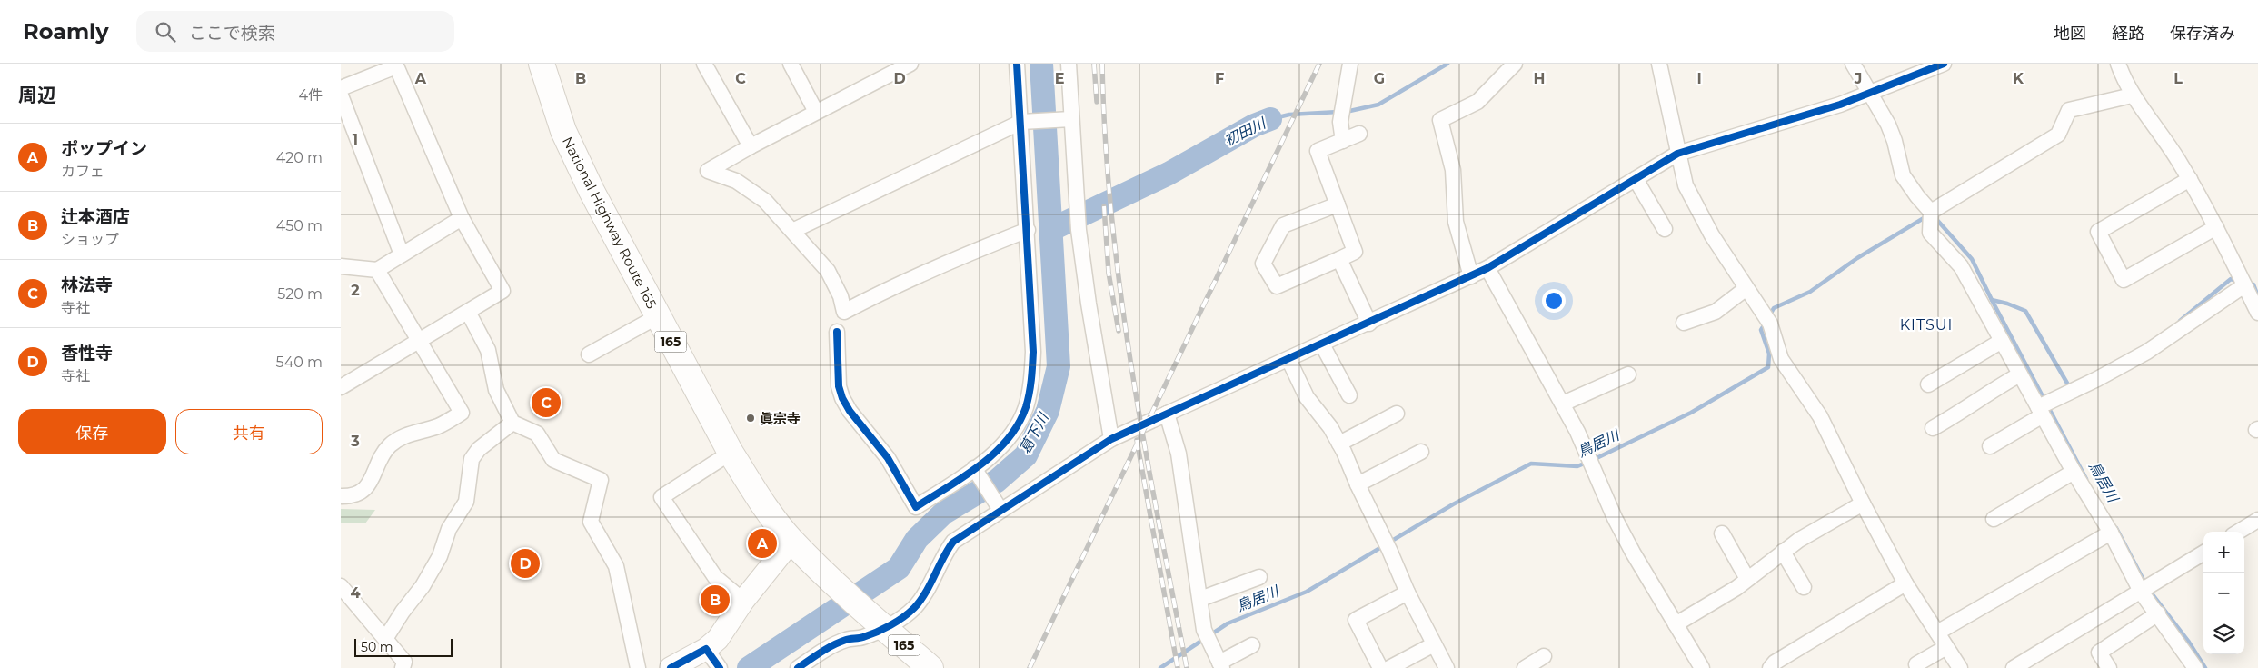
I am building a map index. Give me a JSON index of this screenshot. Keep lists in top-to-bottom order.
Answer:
{
  "streets": {
    "highway": ["National Highway Route 165", "165"]
  },
  "districts": ["KITSUI"],
  "water": ["初田川", "葛下川", "鳥居川"],
  "places": ["眞宗寺"],
  "scale_bar": "50 m",
  "page": {
    "header": "Roamly",
    "search": "ここで検索",
    "nav": ["地図", "経路", "保存済み"],
    "heading": ["周辺", "4件"],
    "list": [
      {
        "mark": "A",
        "name": "ポップイン",
        "note": "カフェ",
        "value": "420 m"
      },
      {
        "mark": "B",
        "name": "辻本酒店",
        "note": "ショップ",
        "value": "450 m"
      },
      {
        "mark": "C",
        "name": "林法寺",
        "note": "寺社",
        "value": "520 m"
      },
      {
        "mark": "D",
        "name": "香性寺",
        "note": "寺社",
        "value": "540 m"
      }
    ],
    "pins": [
      "C",
      "A",
      "D",
      "B"
    ],
    "buttons": ["保存", "共有"],
    "map_buttons": ["+", "−"],
    "scale": "50 m"
  },
  "grid": {
    "columns": [
      "A",
      "B",
      "C",
      "D",
      "E",
      "F",
      "G",
      "H",
      "I",
      "J",
      "K",
      "L"
    ],
    "rows": [
      "1",
      "2",
      "3",
      "4"
    ]
  }
}
